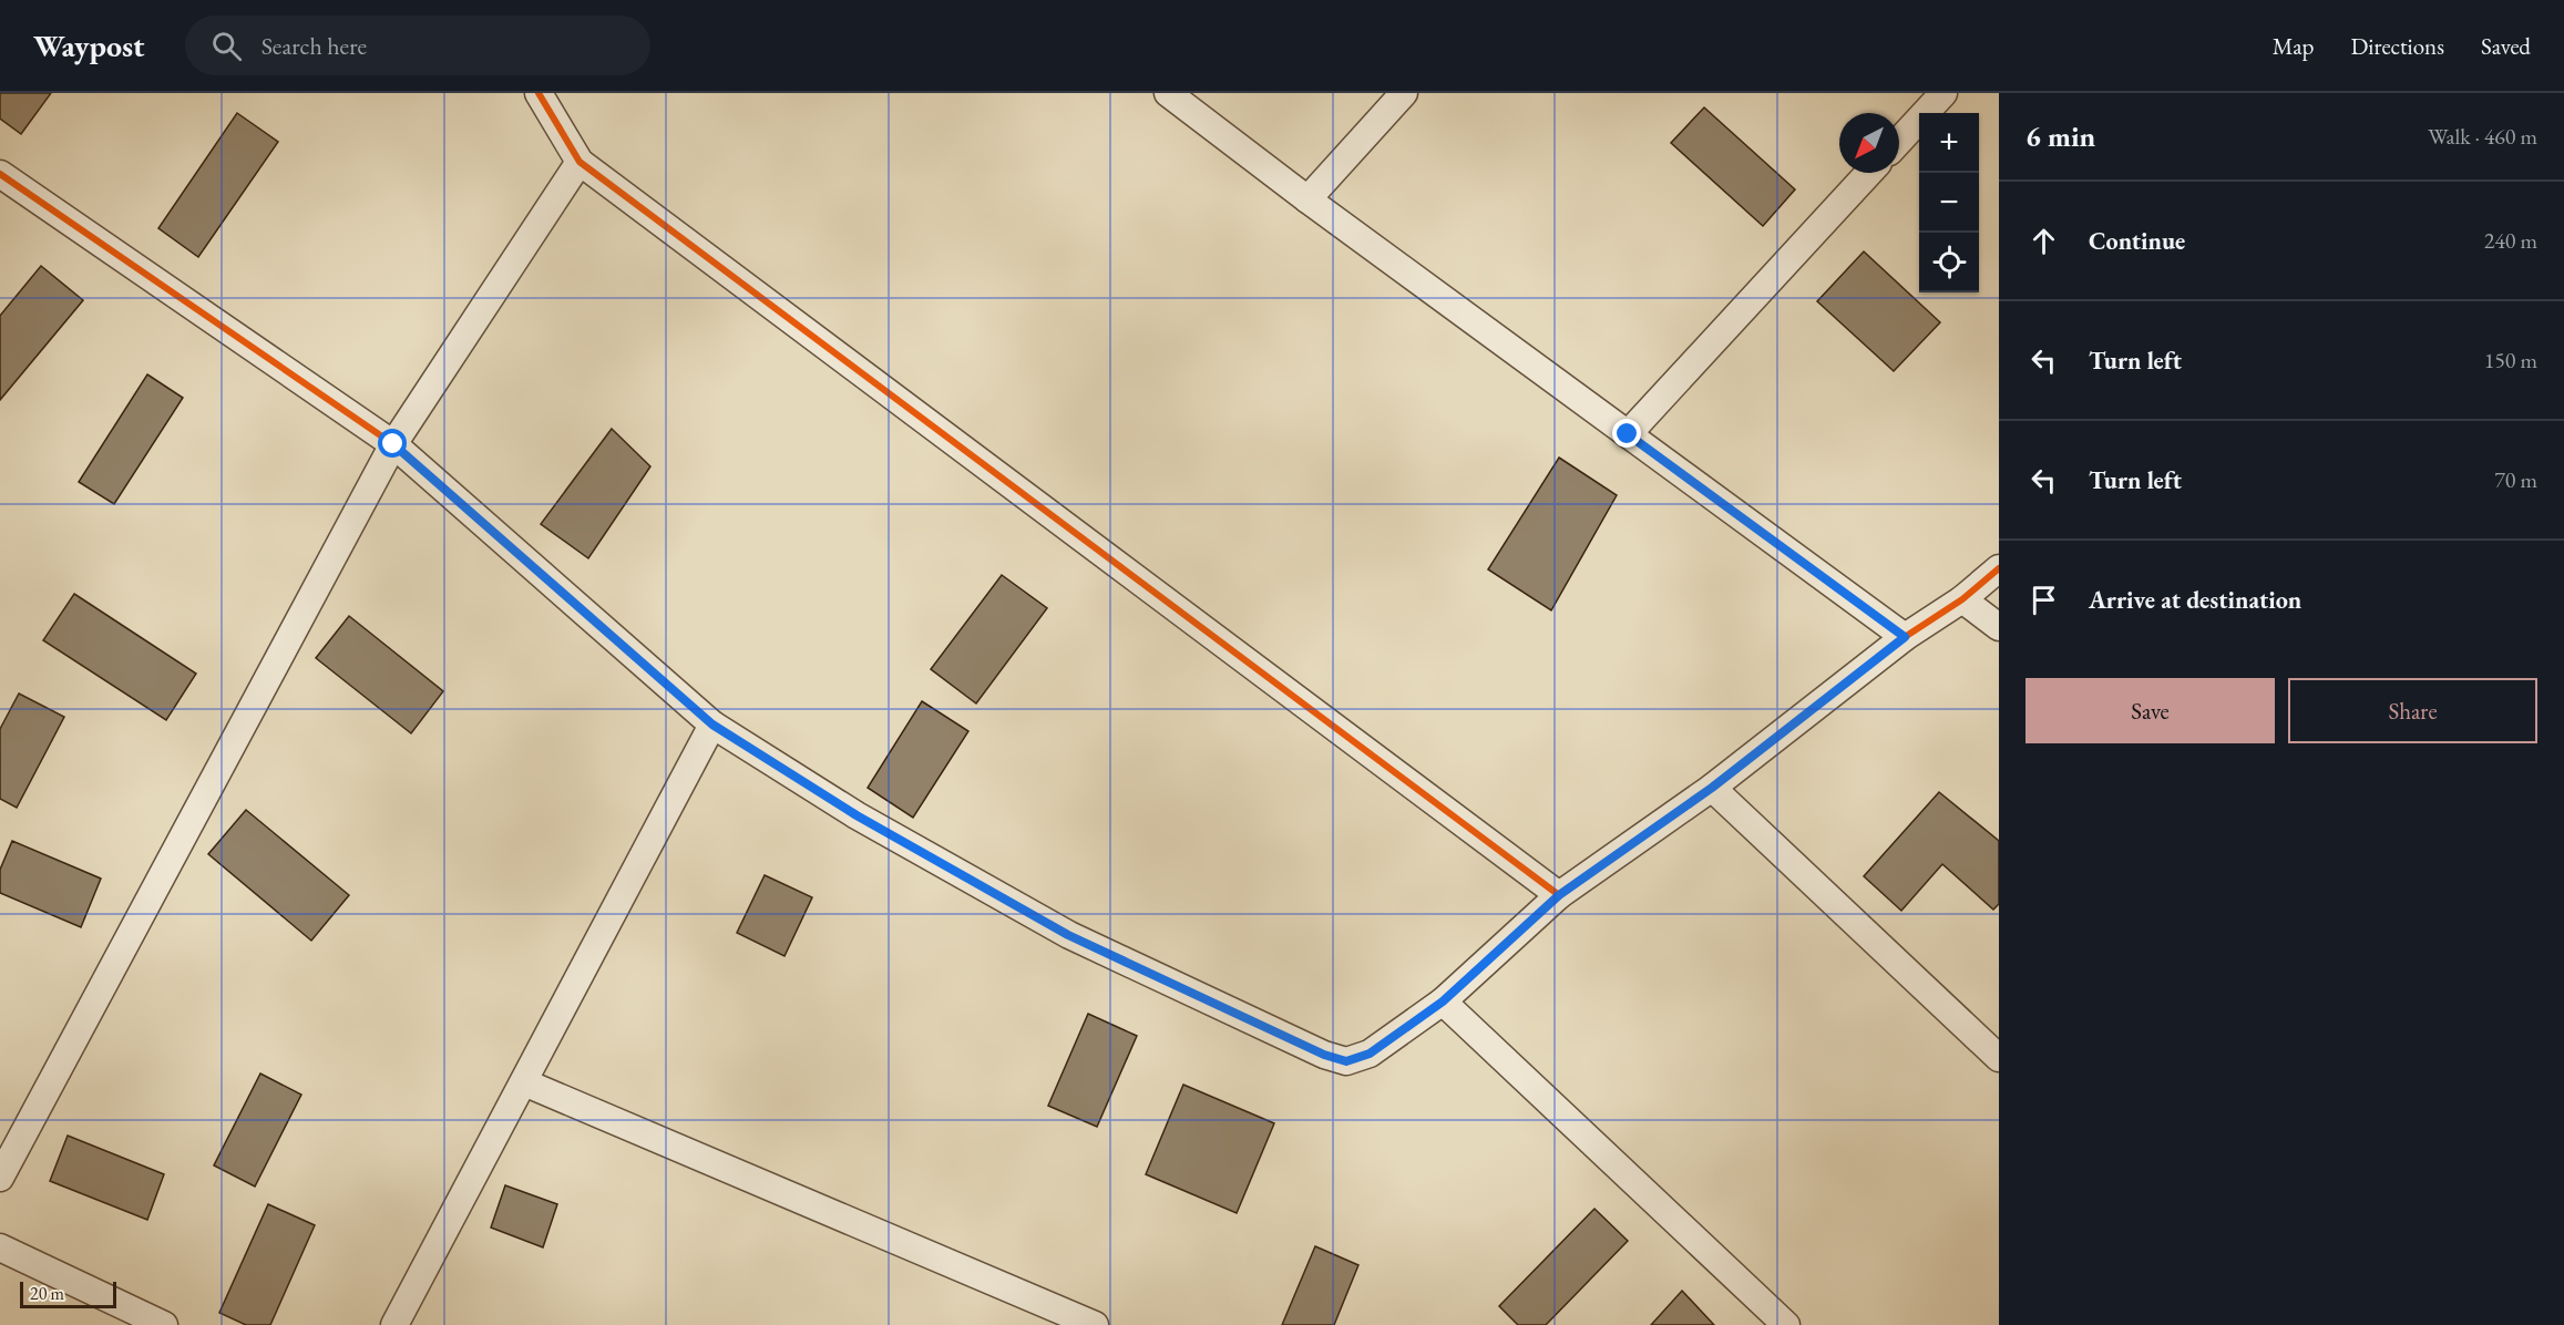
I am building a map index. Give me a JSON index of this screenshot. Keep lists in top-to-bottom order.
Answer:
{
  "scale_bar": "20 m",
  "north": "bottom left",
  "page": {
    "header": "Waypost",
    "search": "Search here",
    "nav": ["Map", "Directions", "Saved"],
    "heading": ["6 min", "Walk · 460 m"],
    "map_buttons": ["+", "−"],
    "list": [
      ["Continue", "240 m"],
      ["Turn left", "150 m"],
      ["Turn left", "70 m"],
      "Arrive at destination"
    ],
    "buttons": ["Save", "Share"],
    "scale": "20 m"
  }
}
